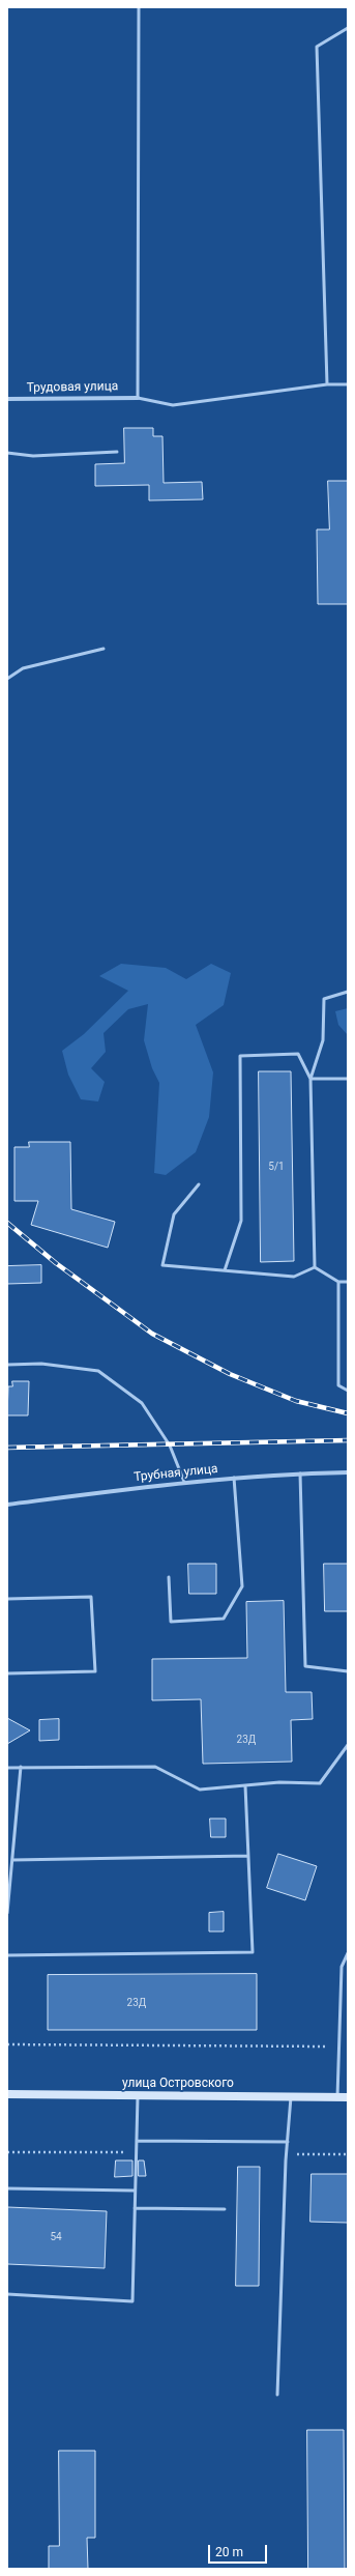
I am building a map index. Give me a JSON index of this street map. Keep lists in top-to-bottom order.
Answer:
{
  "streets": {
    "main road": ["улица Островского"],
    "street": ["Трудовая улица", "Трубная улица"]
  },
  "house_numbers": [
    "5/1",
    "23Д",
    "23Д",
    "54"
  ],
  "scale_bar": "20 m"
}
